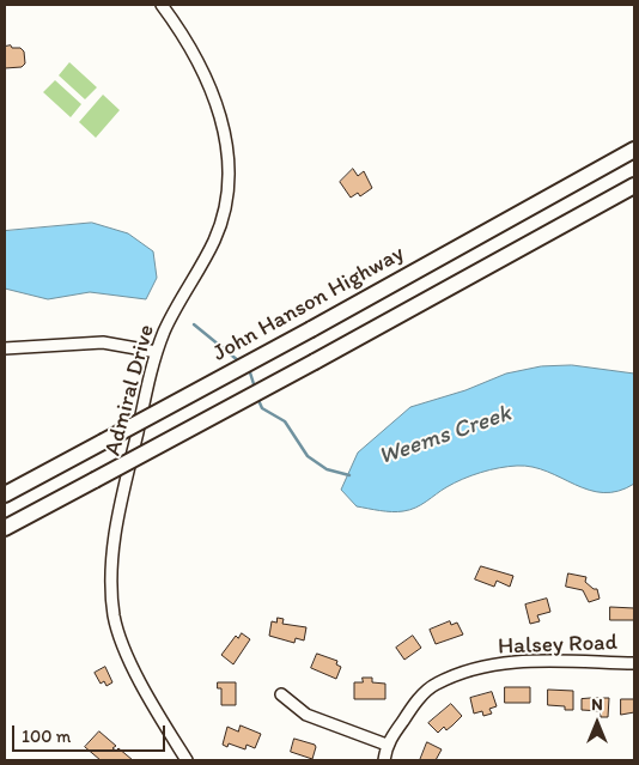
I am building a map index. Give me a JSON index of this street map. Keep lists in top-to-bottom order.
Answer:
{
  "streets": {
    "highway": ["John Hanson Highway"],
    "street": ["Admiral Drive", "Halsey Road"]
  },
  "water": ["Weems Creek"],
  "scale_bar": "100 m",
  "north": "top"
}
